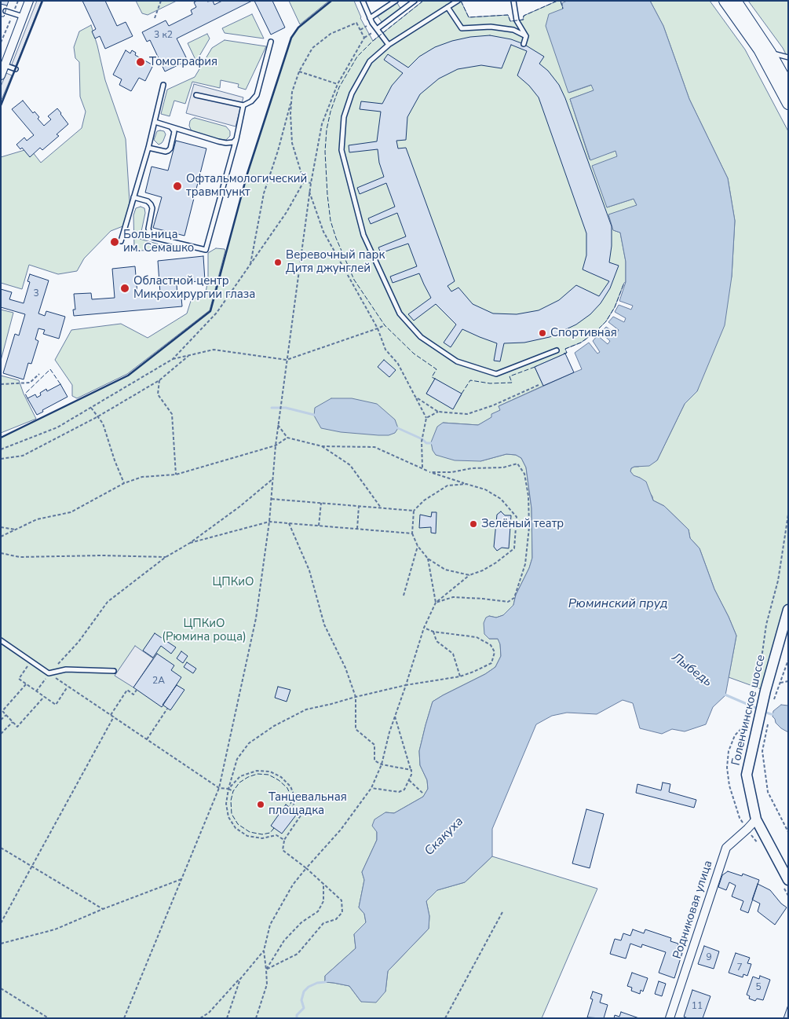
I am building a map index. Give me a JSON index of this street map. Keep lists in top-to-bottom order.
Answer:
{
  "streets": {
    "street": ["Голенчинское шоссе", "Родниковая улица"]
  },
  "crossings": [
    ["Голенчинское шоссе", "Родниковая улица"]
  ],
  "water": ["Рюминский пруд", "Лыбедь", "Скакуха"],
  "parks": ["ЦПКиО", "ЦПКиО (Рюмина роща)"],
  "places": [
    "Томография",
    "Офтальмологический травмпункт",
    "Больница им. Семашко",
    "Веревочный парк Дитя джунглей",
    "Областной центр Микрохирургии глаза",
    "Спортивная",
    "Зелёный театр",
    "Танцевальная площадка"
  ],
  "house_numbers": [
    "3 к2",
    "3",
    "2А",
    "9",
    "7",
    "5",
    "11"
  ]
}
